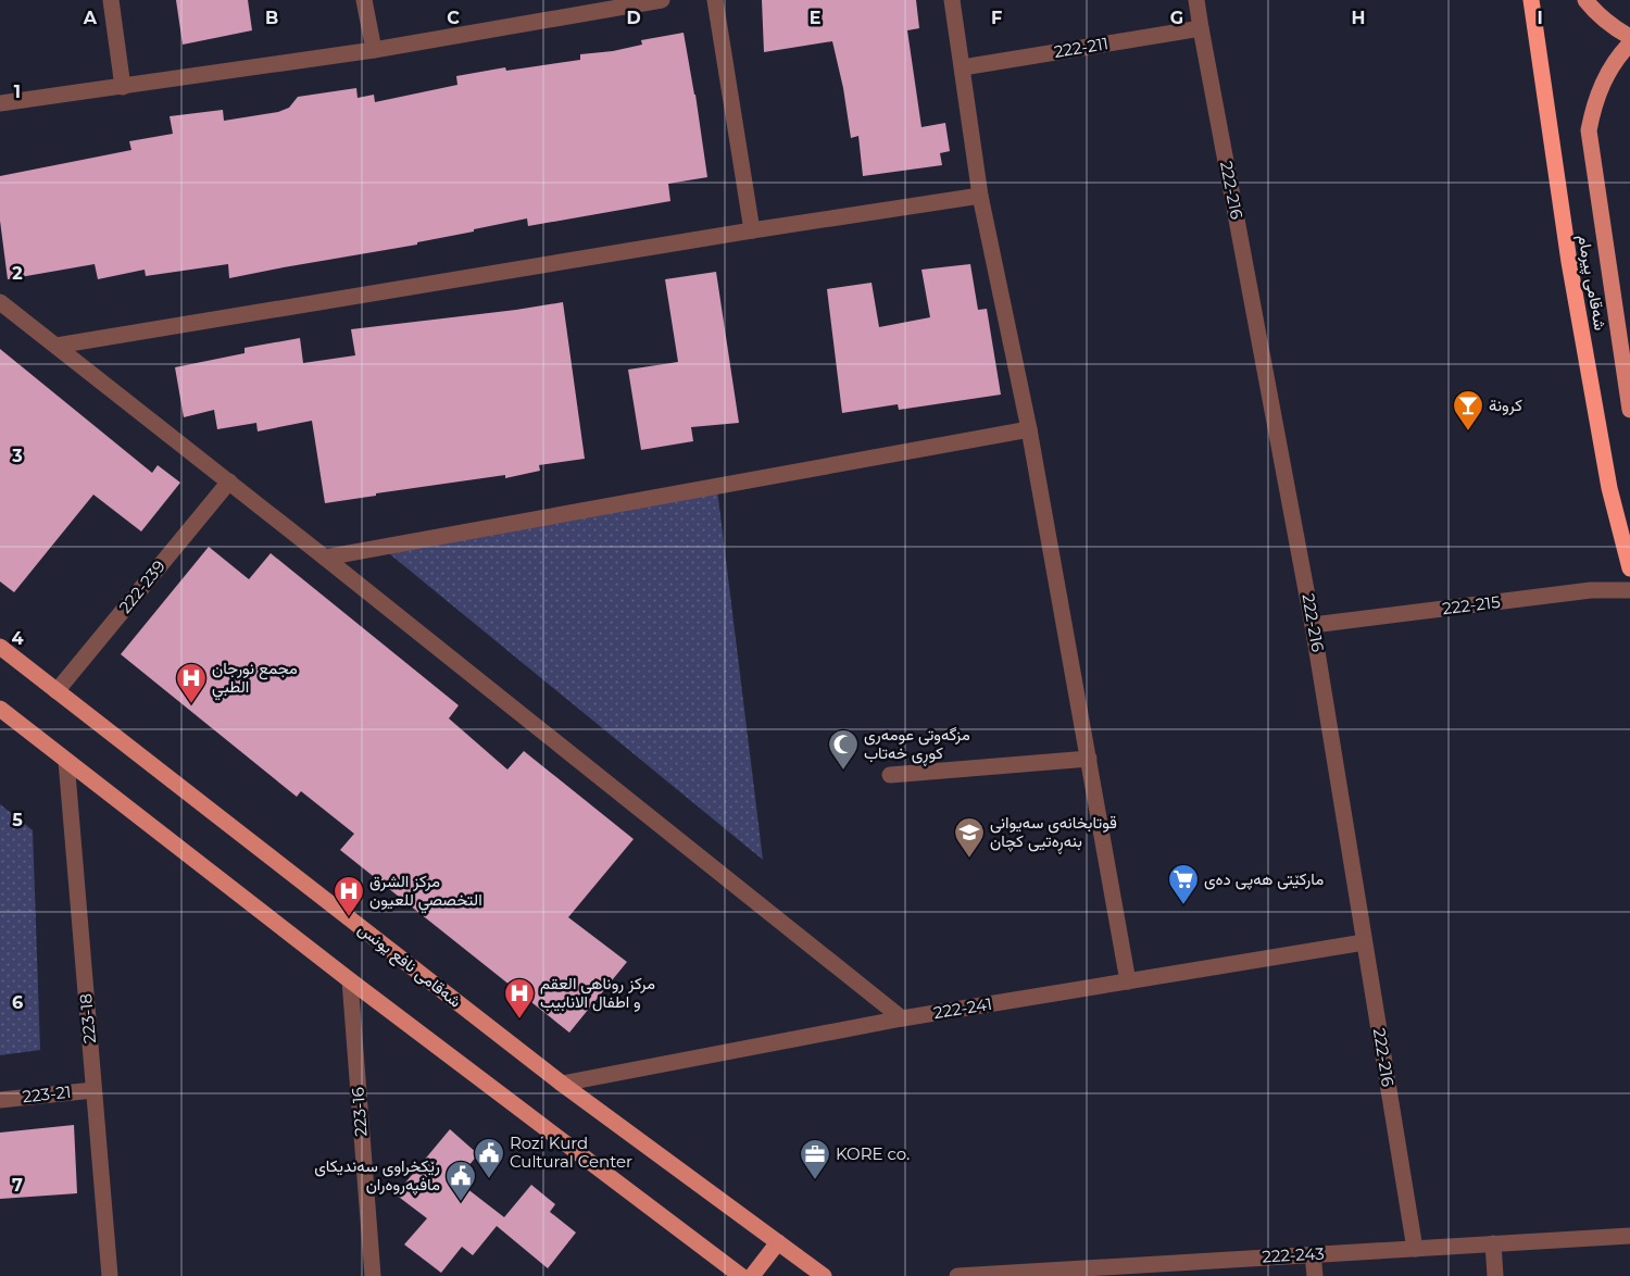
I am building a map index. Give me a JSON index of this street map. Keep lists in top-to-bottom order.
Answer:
{
  "streets": {
    "highway": ["شەقامی پیرمام"],
    "main road": ["شەقامی نافع یونس"],
    "street": [
      "222-211",
      "222-216",
      "222-239",
      "222-215",
      "222-241",
      "223-18",
      "223-21",
      "223-16",
      "222-243"
    ]
  },
  "crossings": [
    ["222-211", "222-216"],
    ["222-216", "222-215"],
    ["222-216", "222-241"],
    ["222-216", "222-243"],
    ["222-239", "شەقامی نافع یونس"],
    ["شەقامی نافع یونس", "222-241"],
    ["223-18", "223-21"]
  ],
  "places": {
    "bar": ["كرونة"],
    "hospital": ["مجمع نورجان الطبي", "مركز الشرق التخصصي للعيون", "مركز روناهي العقم و اطفال الانابيب"],
    "mosque": ["مزگەوتی عومەری کوڕی خەتاب"],
    "school or university": ["قوتابخانەی سەیوانی بنەڕەتیی کچان"],
    "supermarket": ["مارکێتی هەپی دەی"],
    "public building": ["Rozi Kurd Cultural Center", "رێکخراوی سەندیکای مافپەروەران"],
    "office": ["KORE co."]
  },
  "grid": {
    "columns": [
      "A",
      "B",
      "C",
      "D",
      "E",
      "F",
      "G",
      "H",
      "I"
    ],
    "rows": [
      "1",
      "2",
      "3",
      "4",
      "5",
      "6",
      "7"
    ]
  }
}
